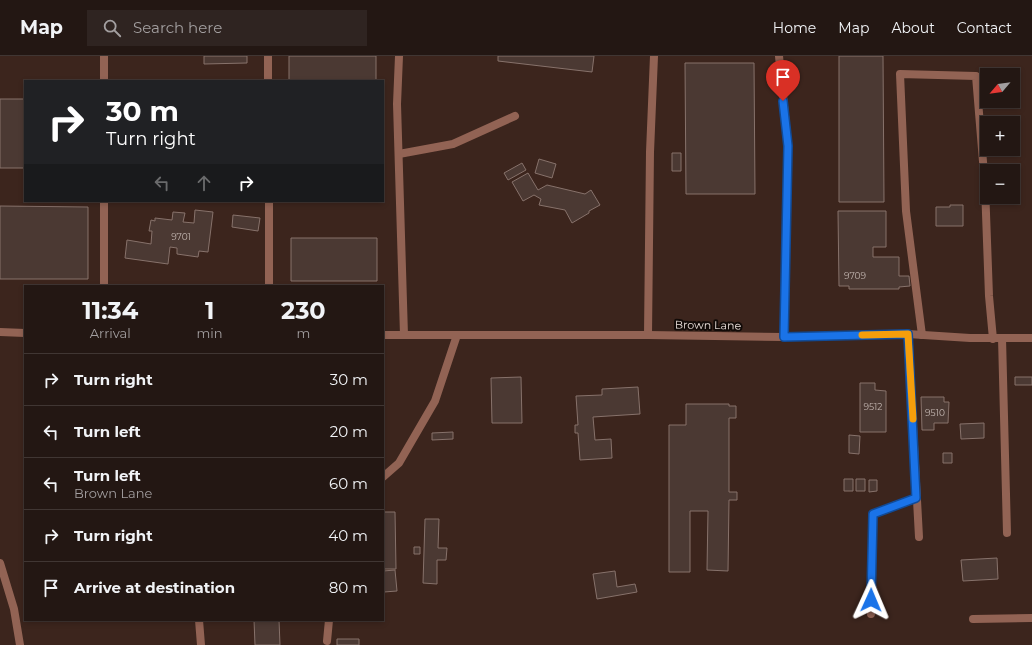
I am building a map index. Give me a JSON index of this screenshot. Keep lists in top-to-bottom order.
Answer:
{
  "streets": {
    "street": ["Brown Lane"]
  },
  "house_numbers": [
    "9701",
    "9709",
    "9512",
    "9510"
  ],
  "north": "bottom left",
  "page": {
    "header": "Map",
    "search": "Search here",
    "nav": [
      "Home",
      "Map",
      "About",
      "Contact"
    ],
    "map_buttons": ["+", "−"],
    "turn": ["30 m", "Turn right"],
    "eta": [
      "11:34",
      "Arrival",
      "1",
      "min",
      "230",
      "m"
    ],
    "list": [
      {
        "name": "Turn right",
        "value": "30 m"
      },
      {
        "name": "Turn left",
        "value": "20 m"
      },
      {
        "name": "Turn left",
        "note": "Brown Lane",
        "value": "60 m"
      },
      {
        "name": "Turn right",
        "value": "40 m"
      },
      {
        "name": "Arrive at destination",
        "value": "80 m"
      }
    ]
  }
}
